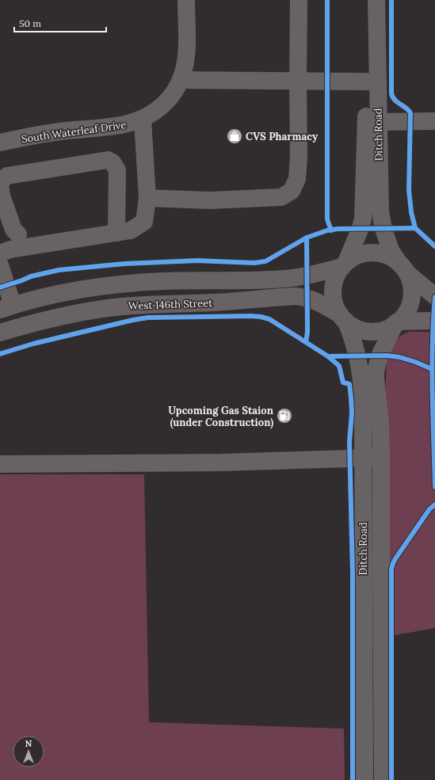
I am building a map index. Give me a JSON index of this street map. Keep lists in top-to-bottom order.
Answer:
{
  "streets": {
    "main road": ["West 146th Street"],
    "street": ["South Waterleaf Drive", "Ditch Road"]
  },
  "crossings": [
    ["Ditch Road", "West 146th Street"]
  ],
  "places": {
    "shop": ["CVS Pharmacy"],
    "fuel station": ["Upcoming Gas Staion (under Construction)"]
  },
  "scale_bar": "50 m",
  "north": "top"
}
